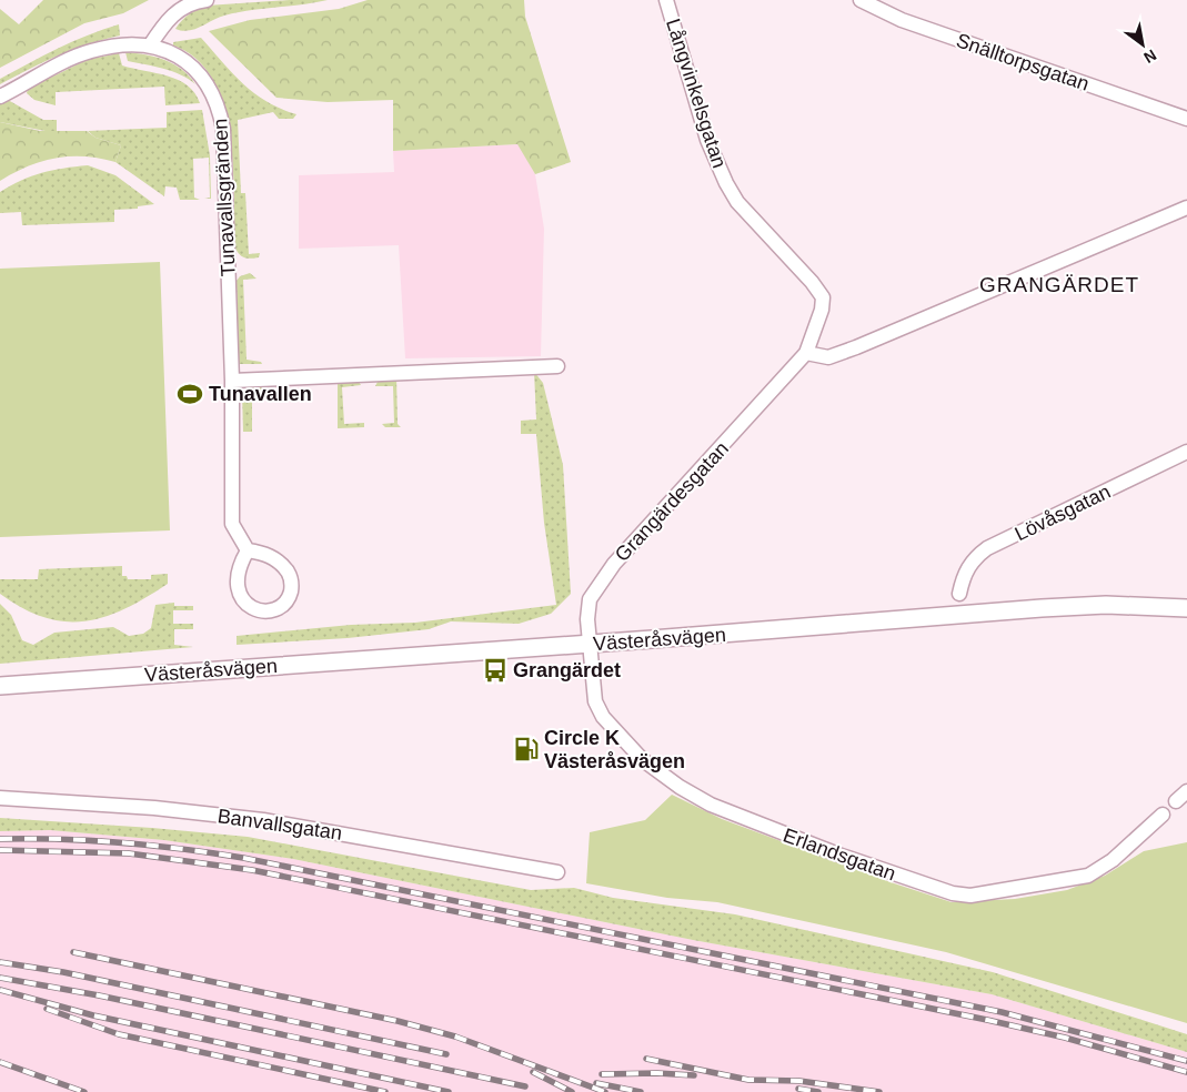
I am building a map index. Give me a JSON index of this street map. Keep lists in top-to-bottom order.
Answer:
{
  "streets": {
    "street": [
      "Snälltorpsgatan",
      "Långvinkelsgatan",
      "Tunavallsgränden",
      "Grangärdesgatan",
      "Lövåsgatan",
      "Västeråsvägen",
      "Banvallsgatan",
      "Erlandsgatan"
    ]
  },
  "crossings": [
    ["Långvinkelsgatan", "Grangärdesgatan"],
    ["Grangärdesgatan", "Västeråsvägen"],
    ["Grangärdesgatan", "Erlandsgatan"],
    ["Västeråsvägen", "Erlandsgatan"]
  ],
  "districts": ["GRANGÄRDET"],
  "places": {
    "sports": ["Tunavallen"],
    "bus stop": ["Grangärdet"],
    "fuel station": ["Circle K Västeråsvägen"]
  },
  "north": "bottom right"
}
